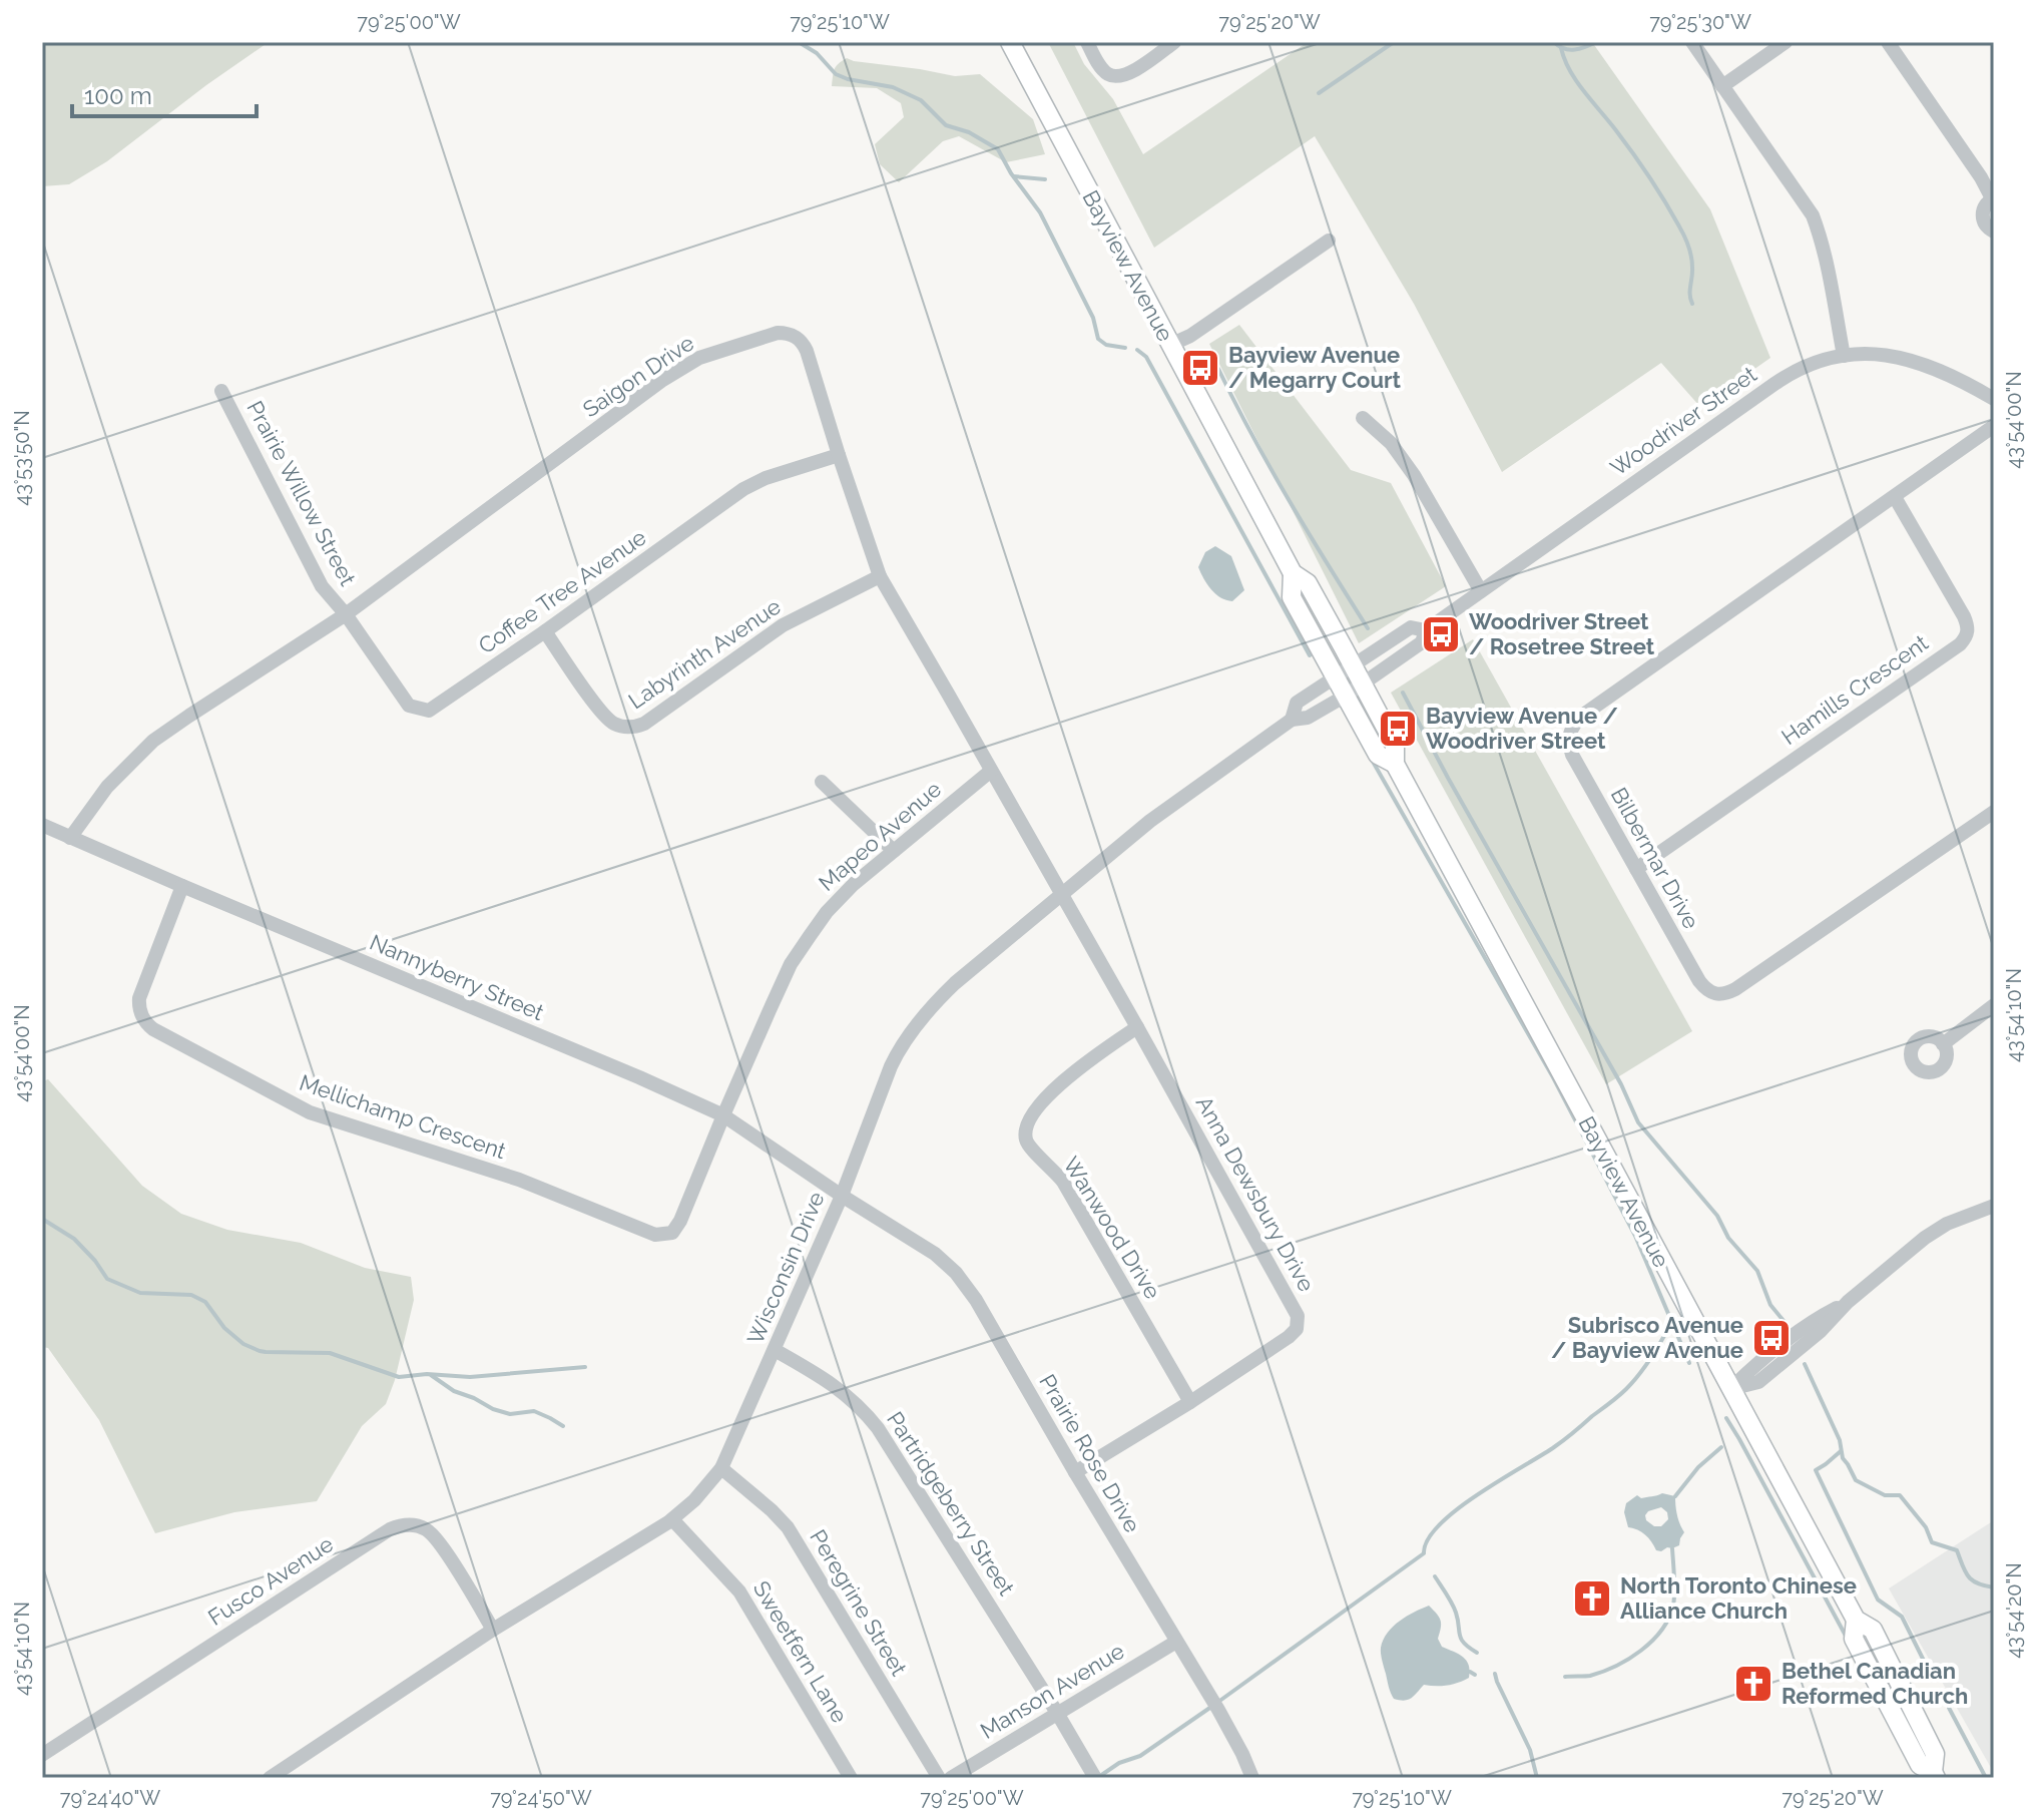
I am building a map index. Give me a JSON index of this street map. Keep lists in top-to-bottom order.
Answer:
{
  "streets": {
    "main road": ["Bayview Avenue"],
    "street": [
      "Saigon Drive",
      "Woodriver Street",
      "Prairie Willow Street",
      "Coffee Tree Avenue",
      "Labyrinth Avenue",
      "Hamills Crescent",
      "Mapeo Avenue",
      "Bilbermar Drive",
      "Nannyberry Street",
      "Mellichamp Crescent",
      "Anna Dewsbury Drive",
      "Wanwood Drive",
      "Wisconsin Drive",
      "Prairie Rose Drive",
      "Partridgeberry Street",
      "Fusco Avenue",
      "Peregrine Street",
      "Sweetfern Lane",
      "Manson Avenue"
    ]
  },
  "crossings": [
    ["Bayview Avenue", "Woodriver Street"],
    ["Bayview Avenue", "Wisconsin Drive"],
    ["Saigon Drive", "Prairie Willow Street"],
    ["Saigon Drive", "Coffee Tree Avenue"],
    ["Saigon Drive", "Labyrinth Avenue"],
    ["Saigon Drive", "Mapeo Avenue"],
    ["Saigon Drive", "Nannyberry Street"],
    ["Saigon Drive", "Anna Dewsbury Drive"],
    ["Saigon Drive", "Wisconsin Drive"],
    ["Woodriver Street", "Wisconsin Drive"],
    ["Prairie Willow Street", "Coffee Tree Avenue"],
    ["Coffee Tree Avenue", "Labyrinth Avenue"],
    ["Hamills Crescent", "Bilbermar Drive"],
    ["Mapeo Avenue", "Nannyberry Street"],
    ["Mapeo Avenue", "Mellichamp Crescent"],
    ["Nannyberry Street", "Mellichamp Crescent"],
    ["Nannyberry Street", "Wisconsin Drive"],
    ["Nannyberry Street", "Prairie Rose Drive"],
    ["Anna Dewsbury Drive", "Wanwood Drive"],
    ["Anna Dewsbury Drive", "Wisconsin Drive"],
    ["Anna Dewsbury Drive", "Prairie Rose Drive"],
    ["Wisconsin Drive", "Prairie Rose Drive"],
    ["Wisconsin Drive", "Partridgeberry Street"],
    ["Wisconsin Drive", "Fusco Avenue"],
    ["Wisconsin Drive", "Peregrine Street"],
    ["Wisconsin Drive", "Sweetfern Lane"],
    ["Prairie Rose Drive", "Manson Avenue"],
    ["Partridgeberry Street", "Manson Avenue"]
  ],
  "places": {
    "bus stop": [
      "Bayview Avenue / Megarry Court",
      "Woodriver Street / Rosetree Street",
      "Bayview Avenue / Woodriver Street",
      "Subrisco Avenue / Bayview Avenue"
    ],
    "church": ["North Toronto Chinese Alliance Church", "Bethel Canadian Reformed Church"]
  },
  "scale_bar": "100 m",
  "coordinates": [
    "79°25'00\"W",
    "79°25'10\"W",
    "79°25'20\"W",
    "79°25'30\"W",
    "43°54'00\"N",
    "43°53'50\"N",
    "43°54'10\"N",
    "43°54'20\"N",
    "79°24'40\"W",
    "79°24'50\"W"
  ]
}
